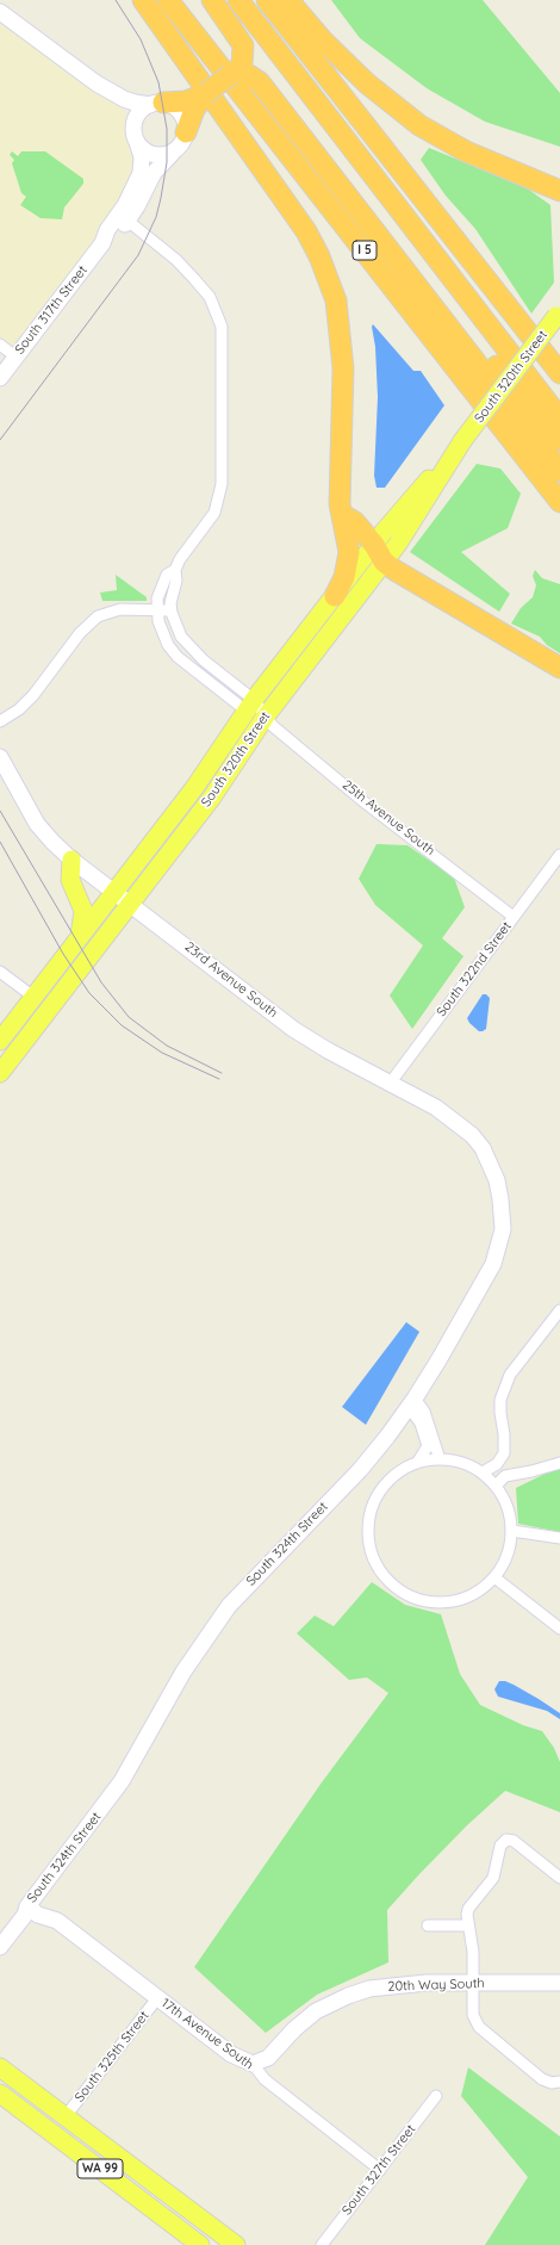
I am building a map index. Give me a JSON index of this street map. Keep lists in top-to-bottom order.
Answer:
{
  "streets": {
    "highway": ["I 5"],
    "main road": ["South 320th Street", "WA 99"],
    "street": [
      "South 317th Street",
      "25th Avenue South",
      "South 322nd Street",
      "23rd Avenue South",
      "South 324th Street",
      "20th Way South",
      "17th Avenue South",
      "South 325th Street",
      "South 327th Street"
    ]
  },
  "crossings": [
    ["South 320th Street", "25th Avenue South"],
    ["South 320th Street", "23rd Avenue South"],
    ["25th Avenue South", "South 322nd Street"],
    ["South 322nd Street", "23rd Avenue South"],
    ["23rd Avenue South", "South 324th Street"],
    ["South 324th Street", "17th Avenue South"],
    ["20th Way South", "17th Avenue South"],
    ["17th Avenue South", "South 325th Street"],
    ["17th Avenue South", "South 327th Street"],
    ["South 325th Street", "WA 99"]
  ]
}
